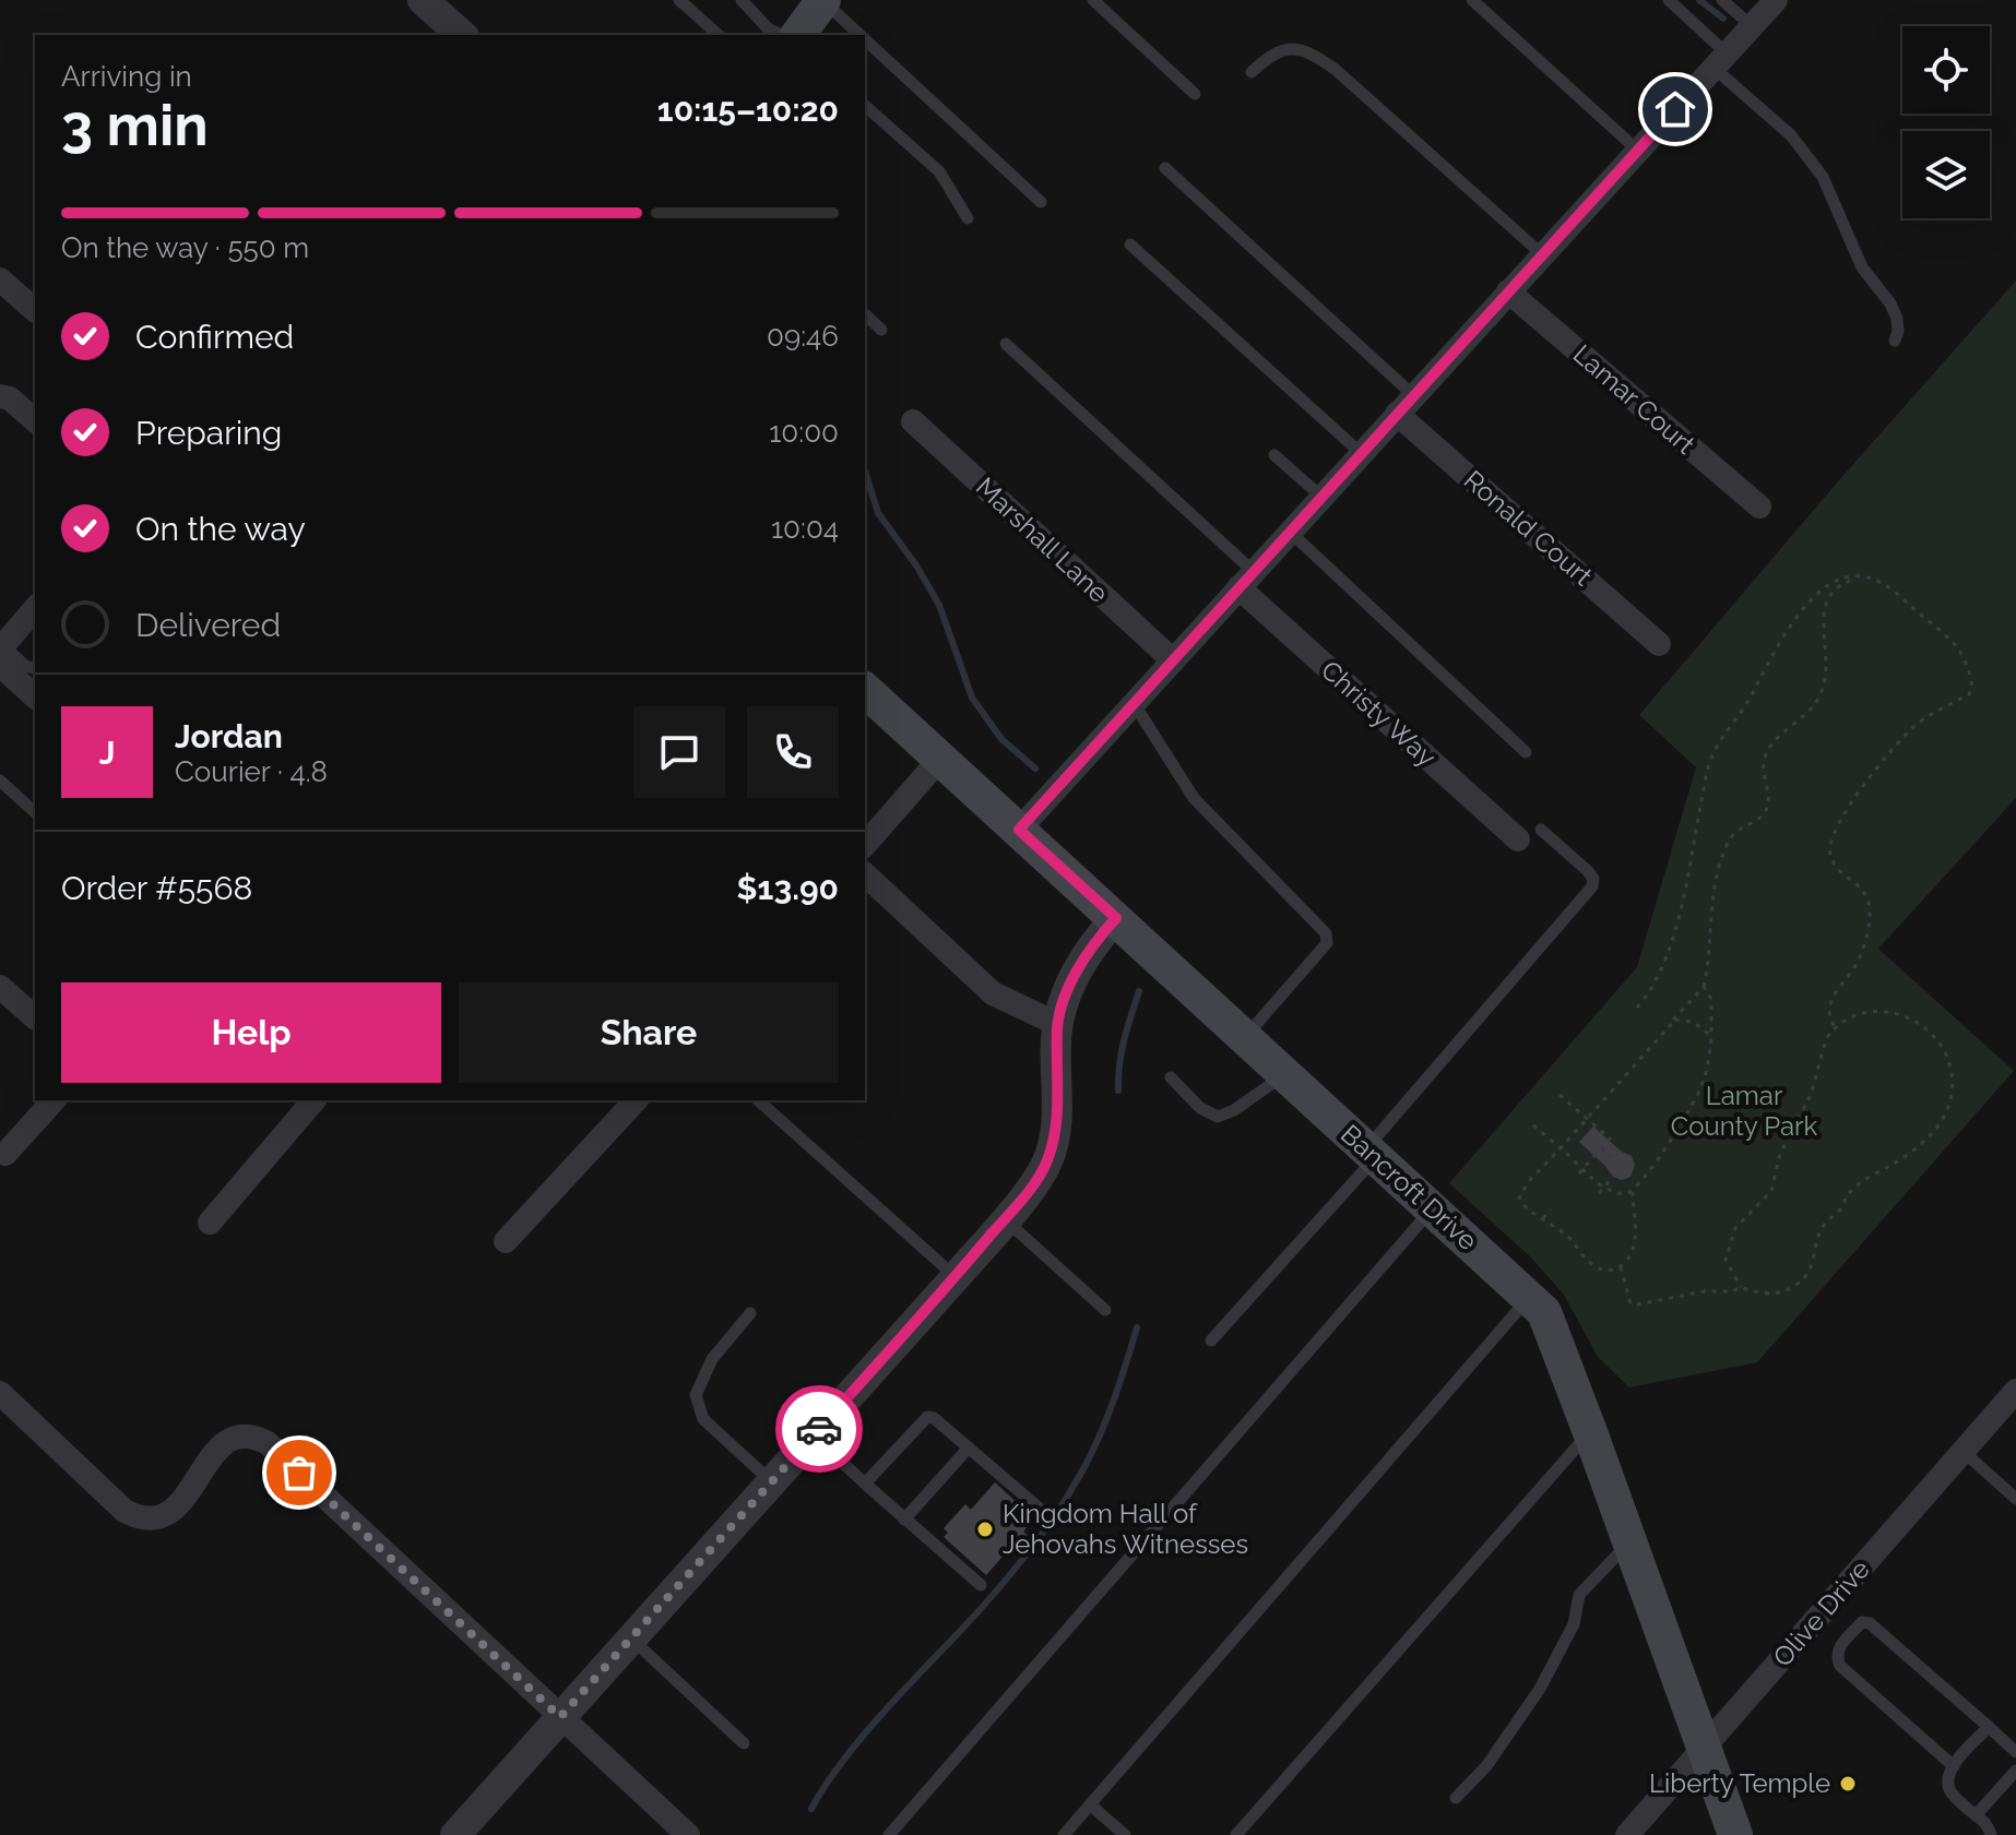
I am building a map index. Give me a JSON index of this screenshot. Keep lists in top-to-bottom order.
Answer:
{
  "streets": {
    "main road": ["Bancroft Drive"],
    "street": [
      "Lamar Court",
      "Ronald Court",
      "Marshall Lane",
      "Christy Way",
      "Olive Drive"
    ]
  },
  "crossings": [
    ["Bancroft Drive", "Olive Drive"]
  ],
  "parks": ["Lamar County Park"],
  "places": ["Kingdom Hall of Jehovahs Witnesses", "Liberty Temple"],
  "page": {
    "heading": ["3 min", "Arriving in", "10:15–10:20"],
    "panel": [
      "Jordan",
      "Courier · 4.8",
      "Order #5568",
      "$13.90"
    ],
    "bar": "On the way · 550 m",
    "list": [
      ["Confirmed", "09:46"],
      ["Preparing", "10:00"],
      ["On the way", "10:04"],
      "Delivered"
    ],
    "round": "J",
    "buttons": ["Help", "Share"]
  }
}
